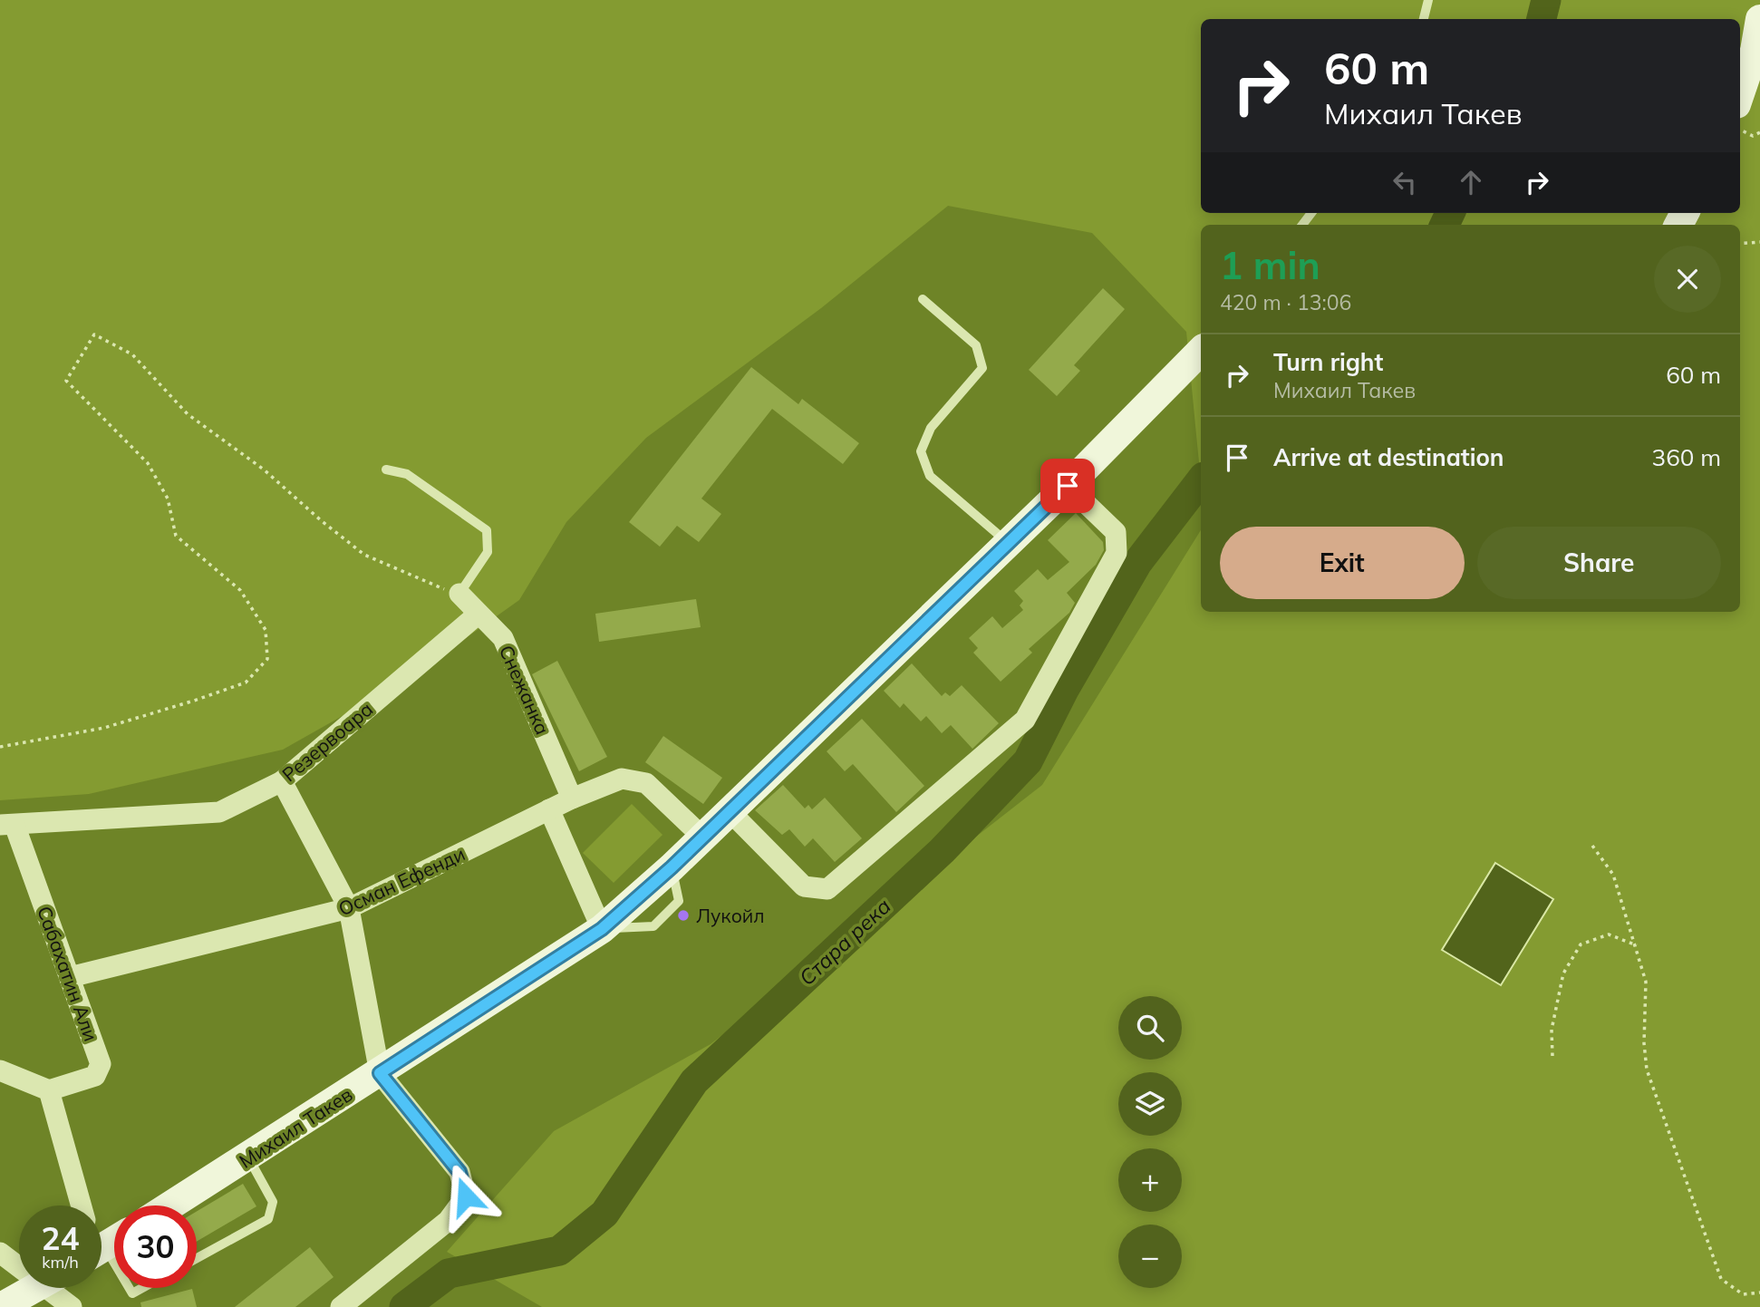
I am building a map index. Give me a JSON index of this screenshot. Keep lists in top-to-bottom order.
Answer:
{
  "streets": {
    "main road": ["Михаил Такев"],
    "street": [
      "Снежанка",
      "Резервоара",
      "Осман Ефенди",
      "Сабахатин Али"
    ]
  },
  "crossings": [
    ["Снежанка", "Резервоара"],
    ["Снежанка", "Осман Ефенди"],
    ["Резервоара", "Сабахатин Али"],
    ["Осман Ефенди", "Сабахатин Али"],
    ["Осман Ефенди", "Михаил Такев"]
  ],
  "water": ["Стара река"],
  "places": ["Лукойл"],
  "page": {
    "turn": ["60 m", "Михаил Такев"],
    "heading": ["1 min", "420 m · 13:06"],
    "list": [
      {
        "name": "Turn right",
        "note": "Михаил Такев",
        "value": "60 m"
      },
      {
        "name": "Arrive at destination",
        "value": "360 m"
      }
    ],
    "buttons": ["Exit", "Share"],
    "map_buttons": ["+", "−"],
    "speed": "24 km/h",
    "limit": "30"
  }
}
